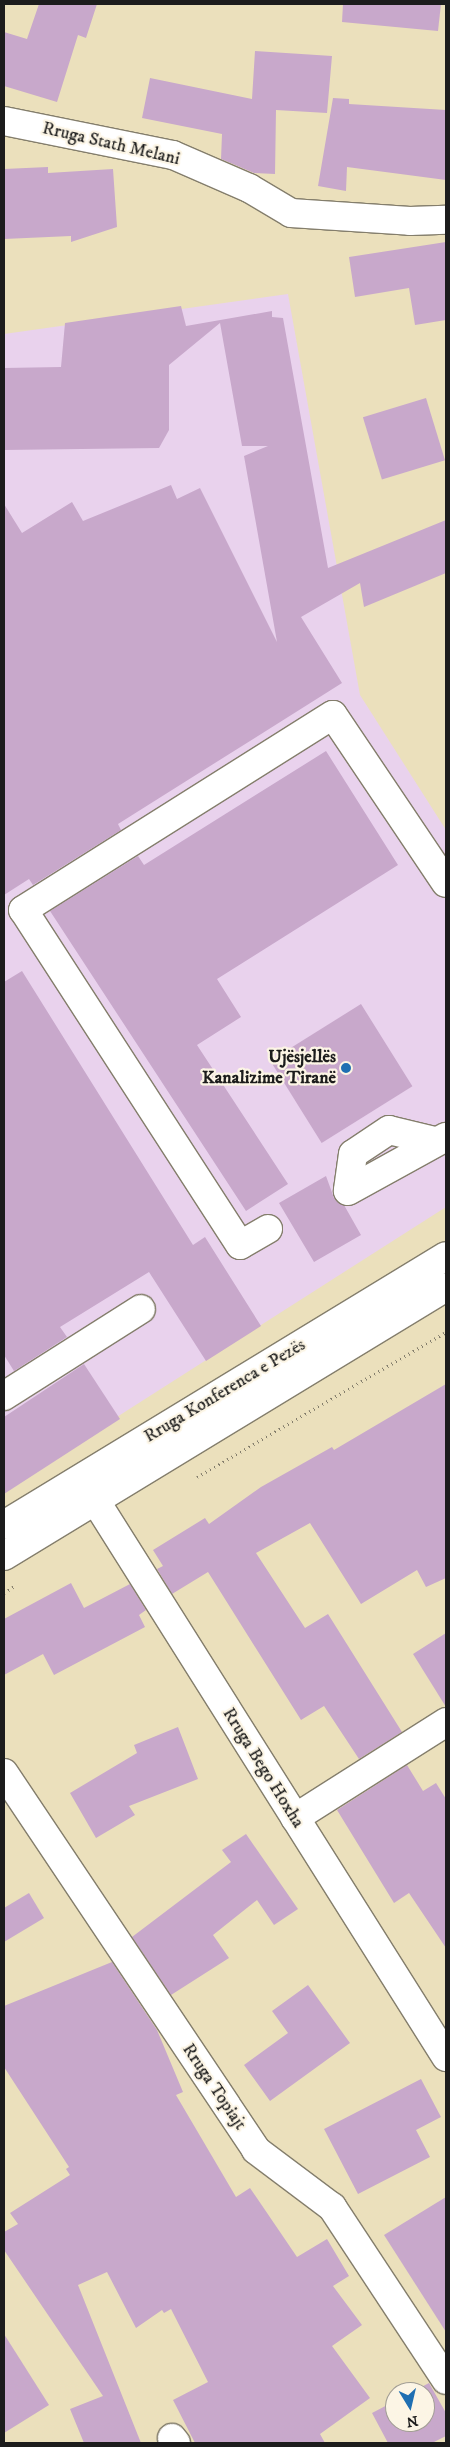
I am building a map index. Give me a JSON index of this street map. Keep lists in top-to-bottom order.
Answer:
{
  "streets": {
    "street": [
      "Rruga Stath Melani",
      "Rruga Konferenca e Pezës",
      "Rruga Bego Hoxha",
      "Rruga Topiajt"
    ]
  },
  "crossings": [
    ["Rruga Konferenca e Pezës", "Rruga Bego Hoxha"]
  ],
  "places": ["Ujësjellës Kanalizime Tiranë"],
  "north": "bottom"
}
